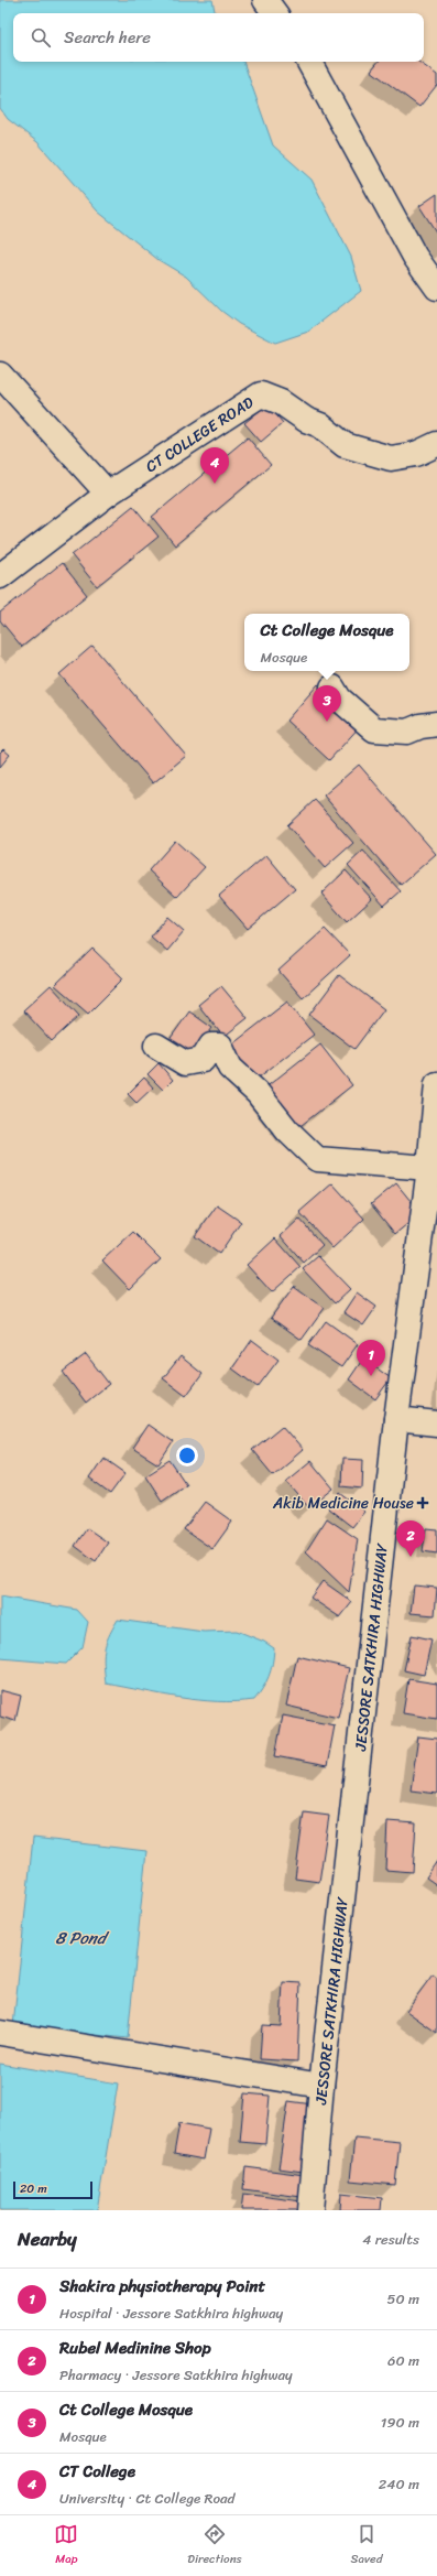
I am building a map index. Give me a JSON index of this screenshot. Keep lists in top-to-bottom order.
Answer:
{
  "streets": {
    "main road": ["CT COLLEGE ROAD", "JESSORE SATKHIRA HIGHWAY"]
  },
  "water": ["8 Pond"],
  "places": {
    "health": ["Akib Medicine House"]
  },
  "scale_bar": "20 m",
  "page": {
    "search": "Search here",
    "pins": [
      "4",
      "3",
      "1",
      "2"
    ],
    "popup": ["Ct College Mosque", "Mosque"],
    "scale": "20 m",
    "heading": ["Nearby", "4 results"],
    "list": [
      {
        "mark": "1",
        "name": "Shakira physiotherapy Point",
        "note": "Hospital · Jessore Satkhira highway",
        "value": "50 m"
      },
      {
        "mark": "2",
        "name": "Rubel Medinine Shop",
        "note": "Pharmacy · Jessore Satkhira highway",
        "value": "60 m"
      },
      {
        "mark": "3",
        "name": "Ct College Mosque",
        "note": "Mosque",
        "value": "190 m"
      },
      {
        "mark": "4",
        "name": "CT College",
        "note": "University · Ct College Road",
        "value": "240 m"
      }
    ],
    "nav": ["Map", "Directions", "Saved"]
  }
}
